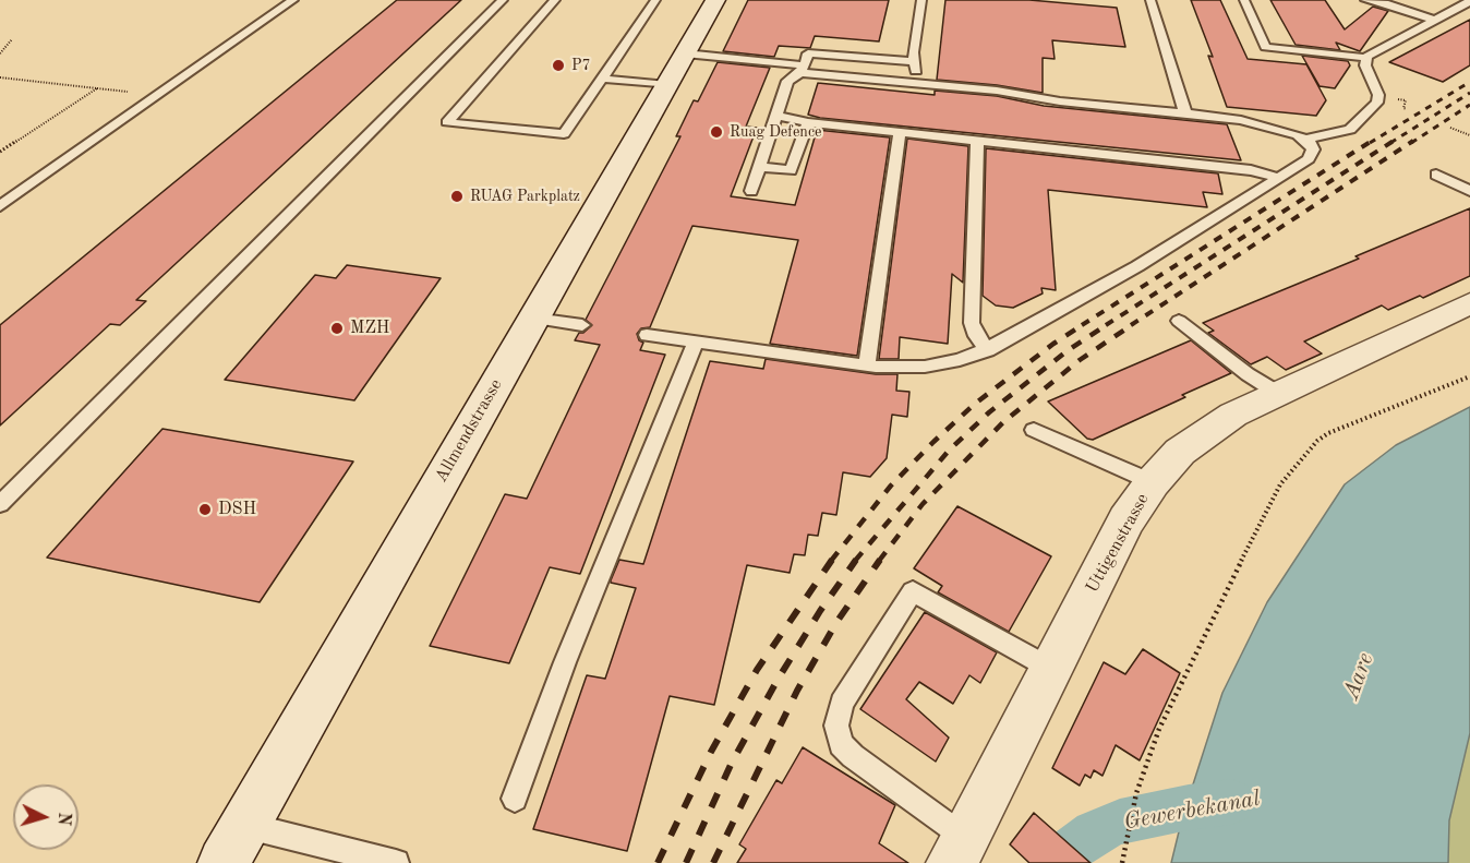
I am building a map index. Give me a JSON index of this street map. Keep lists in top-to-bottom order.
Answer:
{
  "streets": {
    "main road": ["Allmendstrasse", "Uttigenstrasse"]
  },
  "water": ["Aare", "Gewerbekanal"],
  "places": [
    "P7",
    "Ruag Defence",
    "RUAG Parkplatz",
    "MZH",
    "DSH"
  ],
  "north": "right"
}
